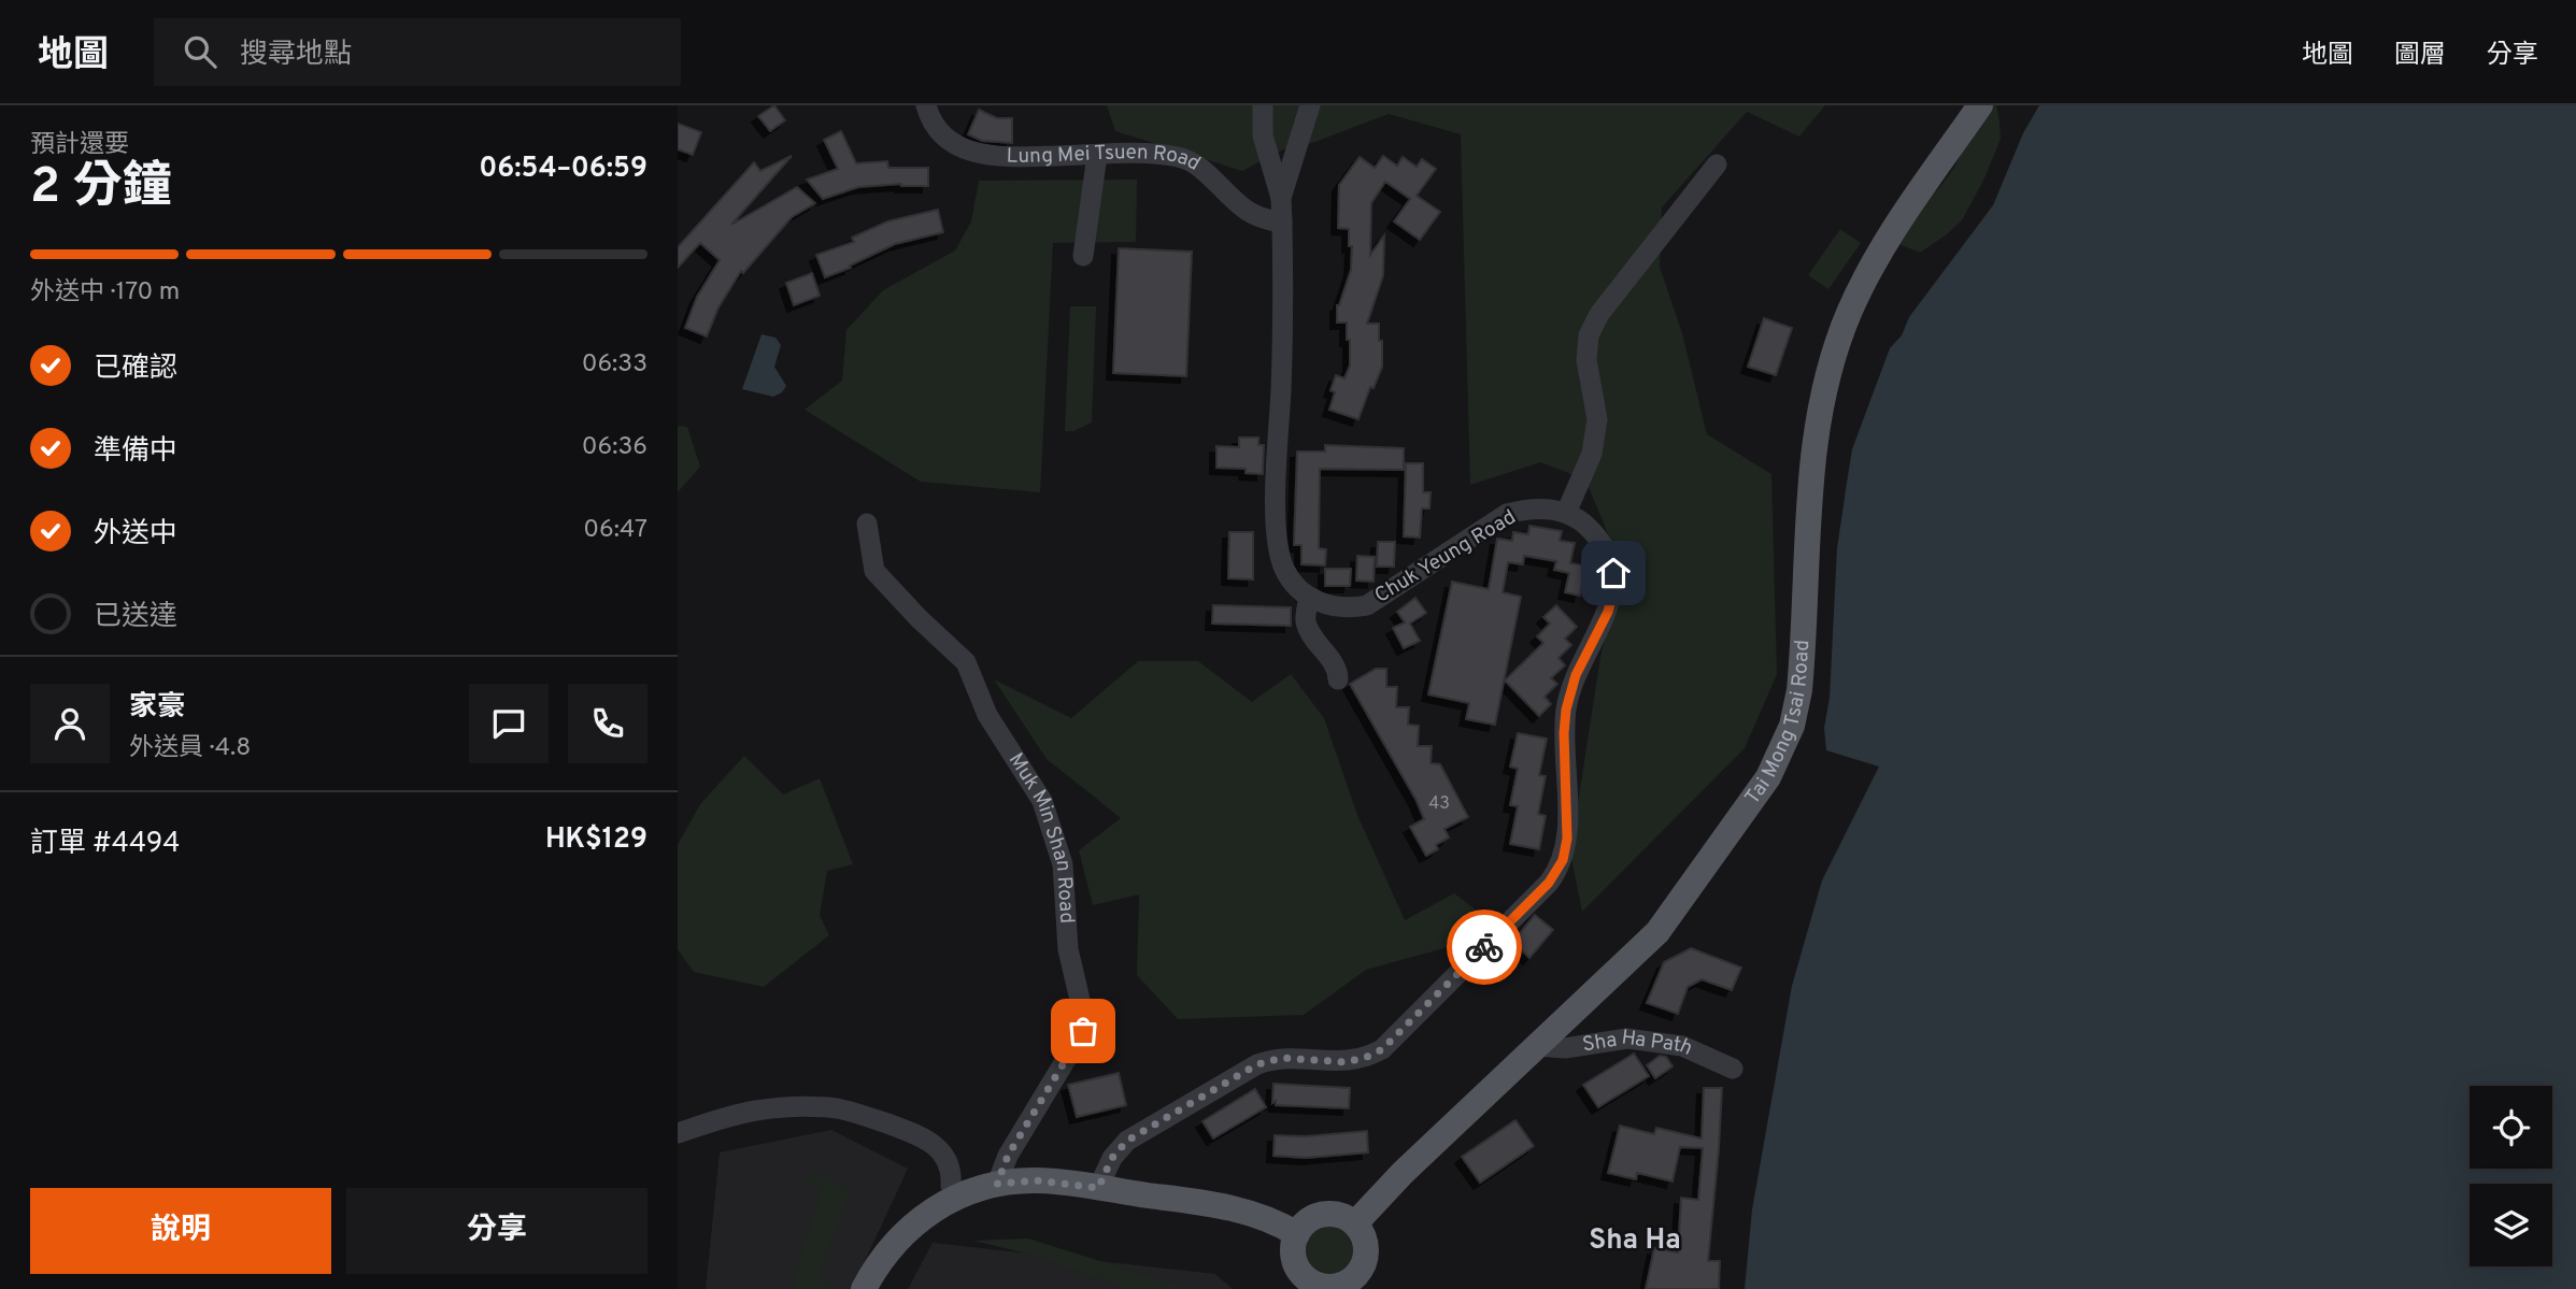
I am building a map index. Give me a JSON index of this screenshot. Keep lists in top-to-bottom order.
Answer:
{
  "streets": {
    "main road": ["Tai Mong Tsai Road"],
    "street": [
      "Lung Mei Tsuen Road",
      "Chuk Yeung Road",
      "Muk Min Shan Road",
      "Sha Ha Path"
    ]
  },
  "crossings": [
    ["Lung Mei Tsuen Road", "Chuk Yeung Road"],
    ["Tai Mong Tsai Road", "Sha Ha Path"]
  ],
  "districts": ["Sha Ha"],
  "house_numbers": ["43"],
  "page": {
    "header": "地圖",
    "search": "搜尋地點",
    "nav": ["地圖", "圖層", "分享"],
    "heading": ["2 分鐘", "預計還要", "06:54–06:59"],
    "panel": [
      "家豪",
      "外送員 · 4.8",
      "訂單 #4494",
      "HK$129"
    ],
    "bar": "外送中 · 170 m",
    "list": [
      ["已確認", "06:33"],
      ["準備中", "06:36"],
      ["外送中", "06:47"],
      "已送達"
    ],
    "buttons": ["說明", "分享"]
  }
}
